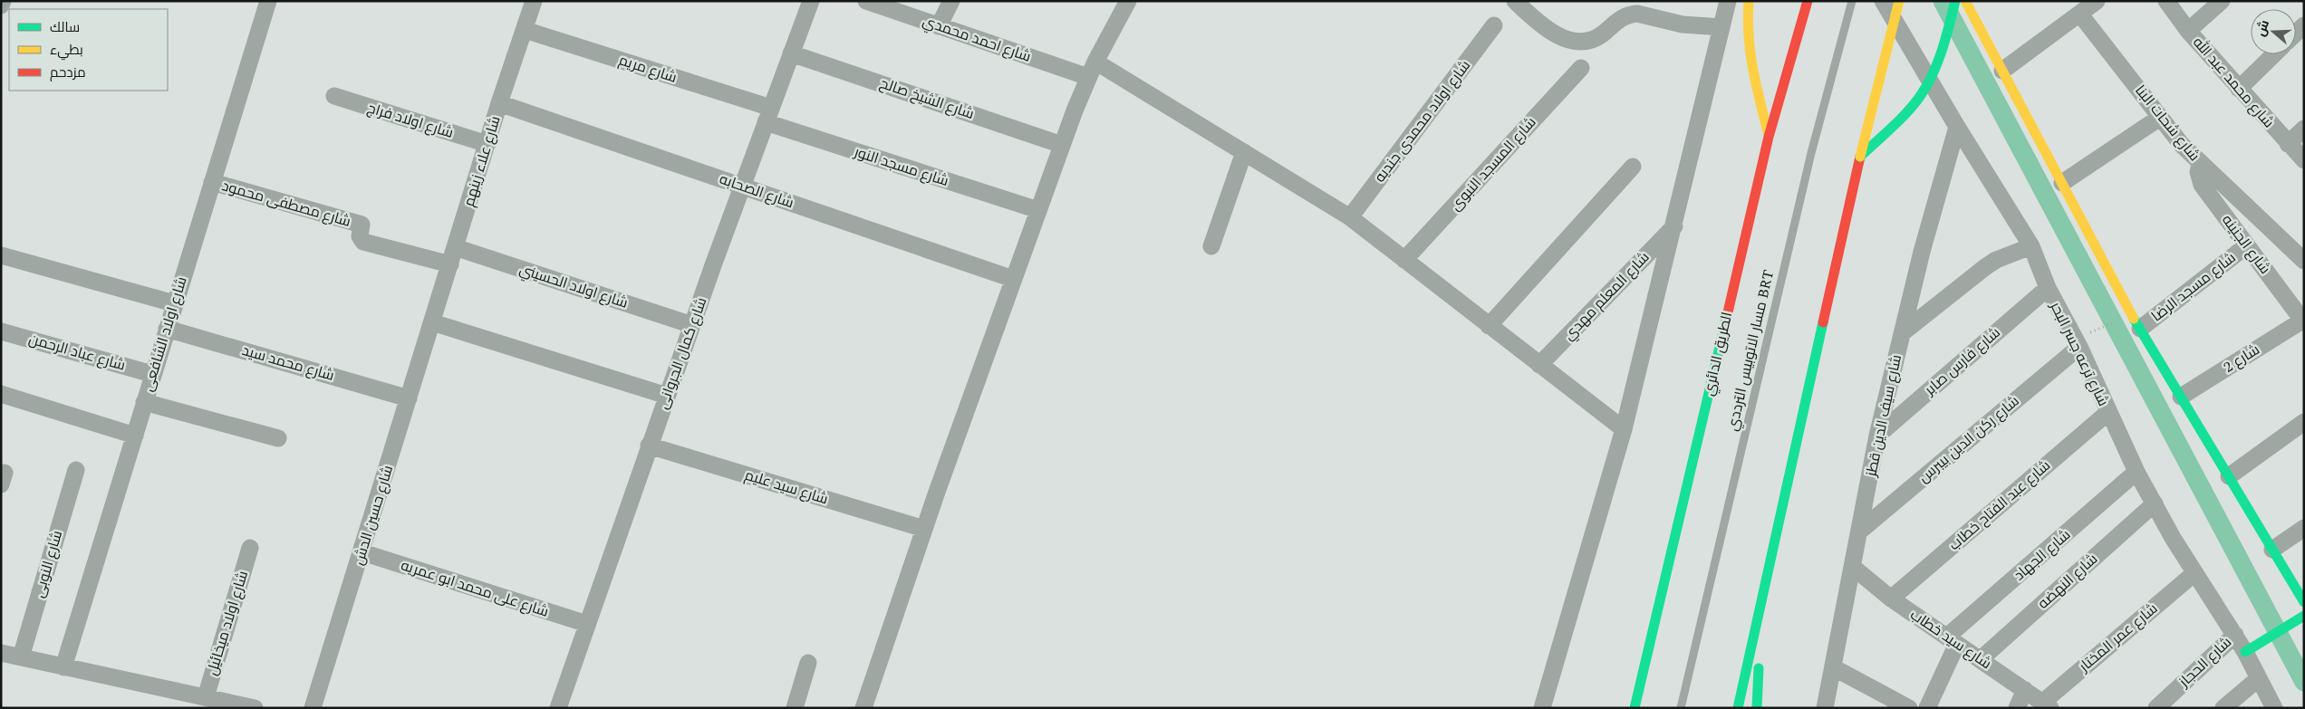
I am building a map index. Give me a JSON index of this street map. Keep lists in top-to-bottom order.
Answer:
{
  "streets": {
    "main road": ["الطريق الدائري"],
    "street": [
      "شارع احمد محمدي",
      "شارع مريم",
      "شارع محمد عبد الله",
      "شارع الشيخ صالح",
      "شارع اولاد فراج",
      "شارع اولاد محمدى جنديه",
      "شارع شحات البنا",
      "شارع علاء زينهم",
      "شارع المسجد النبوى",
      "شارع مسجد النور",
      "شارع الصحابه",
      "شارع مصطفى محمود",
      "شارع الجنينه",
      "شارع اولاد الحسيني",
      "شارع مسجد الرضا",
      "شارع المعلم مهدي",
      "شارع اولاد الشافعى",
      "شارع عباد الرحمن",
      "شارع كمال الجروانى",
      "شارع ترعه جسر البحر",
      "شارع 2",
      "شارع فارس صابر",
      "شارع محمد سيد",
      "شارع سيف الدين قطز",
      "شارع ركن الدين بيبرس",
      "شارع سيد عليم",
      "شارع عبد الفتاح خطاب",
      "شارع حسين الدش",
      "شارع الجهاد",
      "شارع النوبى",
      "شارع النهضه",
      "شارع على محمد ابو عمريه",
      "شارع اولاد ميخائيل",
      "شارع عمر المختار",
      "شارع سيد خطاب",
      "شارع الحجاز"
    ],
    "lane": ["مسار الاتوبيس الترددي BRT"]
  },
  "crossings": [
    ["شارع مريم", "شارع علاء زينهم"],
    ["شارع مريم", "شارع مسجد النور"],
    ["شارع مريم", "شارع كمال الجروانى"],
    ["شارع الشيخ صالح", "شارع كمال الجروانى"],
    ["شارع اولاد فراج", "شارع علاء زينهم"],
    ["شارع شحات البنا", "شارع الجنينه"],
    ["شارع علاء زينهم", "شارع الصحابه"],
    ["شارع علاء زينهم", "شارع مصطفى محمود"],
    ["شارع علاء زينهم", "شارع اولاد الحسيني"],
    ["شارع علاء زينهم", "شارع حسين الدش"],
    ["شارع مسجد النور", "شارع كمال الجروانى"],
    ["شارع الصحابه", "شارع كمال الجروانى"],
    ["شارع مصطفى محمود", "شارع اولاد الشافعى"],
    ["شارع الجنينه", "شارع مسجد الرضا"],
    ["شارع الجنينه", "شارع 2"],
    ["شارع اولاد الحسيني", "شارع كمال الجروانى"],
    ["شارع اولاد الشافعى", "شارع عباد الرحمن"],
    ["شارع اولاد الشافعى", "شارع محمد سيد"],
    ["شارع كمال الجروانى", "شارع سيد عليم"],
    ["شارع كمال الجروانى", "شارع على محمد ابو عمريه"],
    ["شارع ترعه جسر البحر", "شارع فارس صابر"],
    ["شارع ترعه جسر البحر", "شارع سيف الدين قطز"],
    ["شارع ترعه جسر البحر", "شارع ركن الدين بيبرس"],
    ["شارع ترعه جسر البحر", "شارع عبد الفتاح خطاب"],
    ["شارع ترعه جسر البحر", "شارع الجهاد"],
    ["شارع ترعه جسر البحر", "شارع النهضه"],
    ["شارع ترعه جسر البحر", "شارع عمر المختار"],
    ["شارع ترعه جسر البحر", "شارع الحجاز"],
    ["شارع فارس صابر", "شارع سيف الدين قطز"],
    ["شارع محمد سيد", "شارع حسين الدش"],
    ["شارع سيف الدين قطز", "شارع ركن الدين بيبرس"],
    ["شارع سيف الدين قطز", "شارع سيد خطاب"],
    ["شارع عبد الفتاح خطاب", "شارع سيد خطاب"],
    ["شارع حسين الدش", "شارع على محمد ابو عمريه"],
    ["شارع الجهاد", "شارع سيد خطاب"],
    ["شارع النهضه", "شارع سيد خطاب"],
    ["شارع عمر المختار", "شارع سيد خطاب"]
  ],
  "legend": ["سالك", "بطيء", "مزدحم"],
  "north": "left"
}
